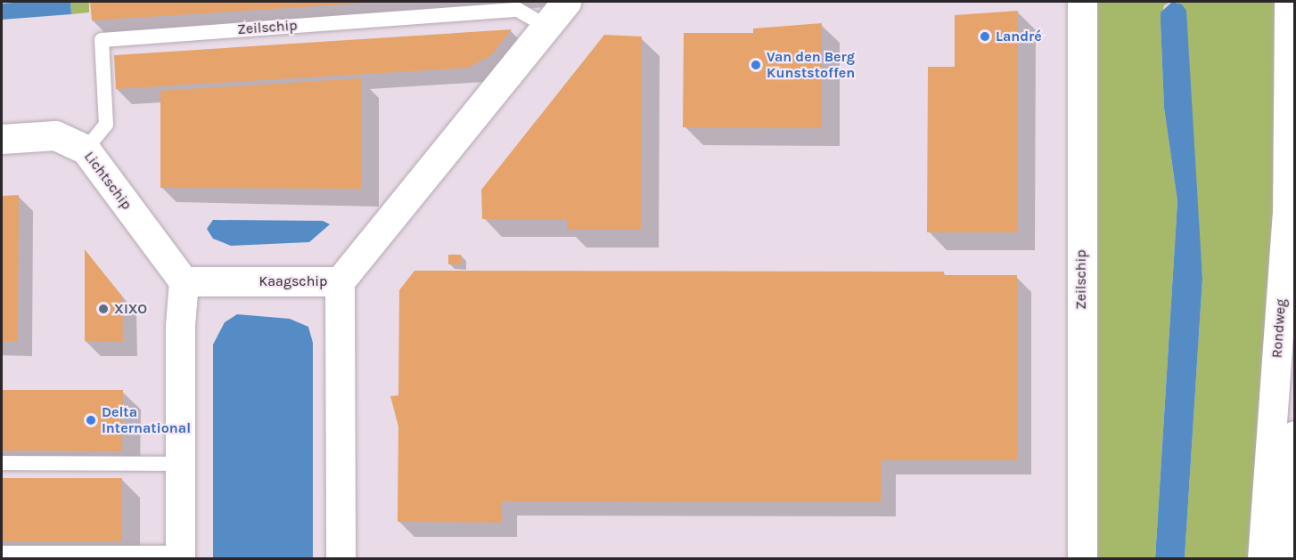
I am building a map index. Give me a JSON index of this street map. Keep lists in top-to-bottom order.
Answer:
{
  "streets": {
    "street": [
      "Zeilschip",
      "Lichtschip",
      "Kaagschip",
      "Rondweg"
    ]
  },
  "crossings": [
    ["Zeilschip", "Lichtschip"],
    ["Lichtschip", "Kaagschip"]
  ],
  "places": [
    "Landré",
    "Van den Berg Kunststoffen",
    "XIXO",
    "Delta International"
  ]
}
